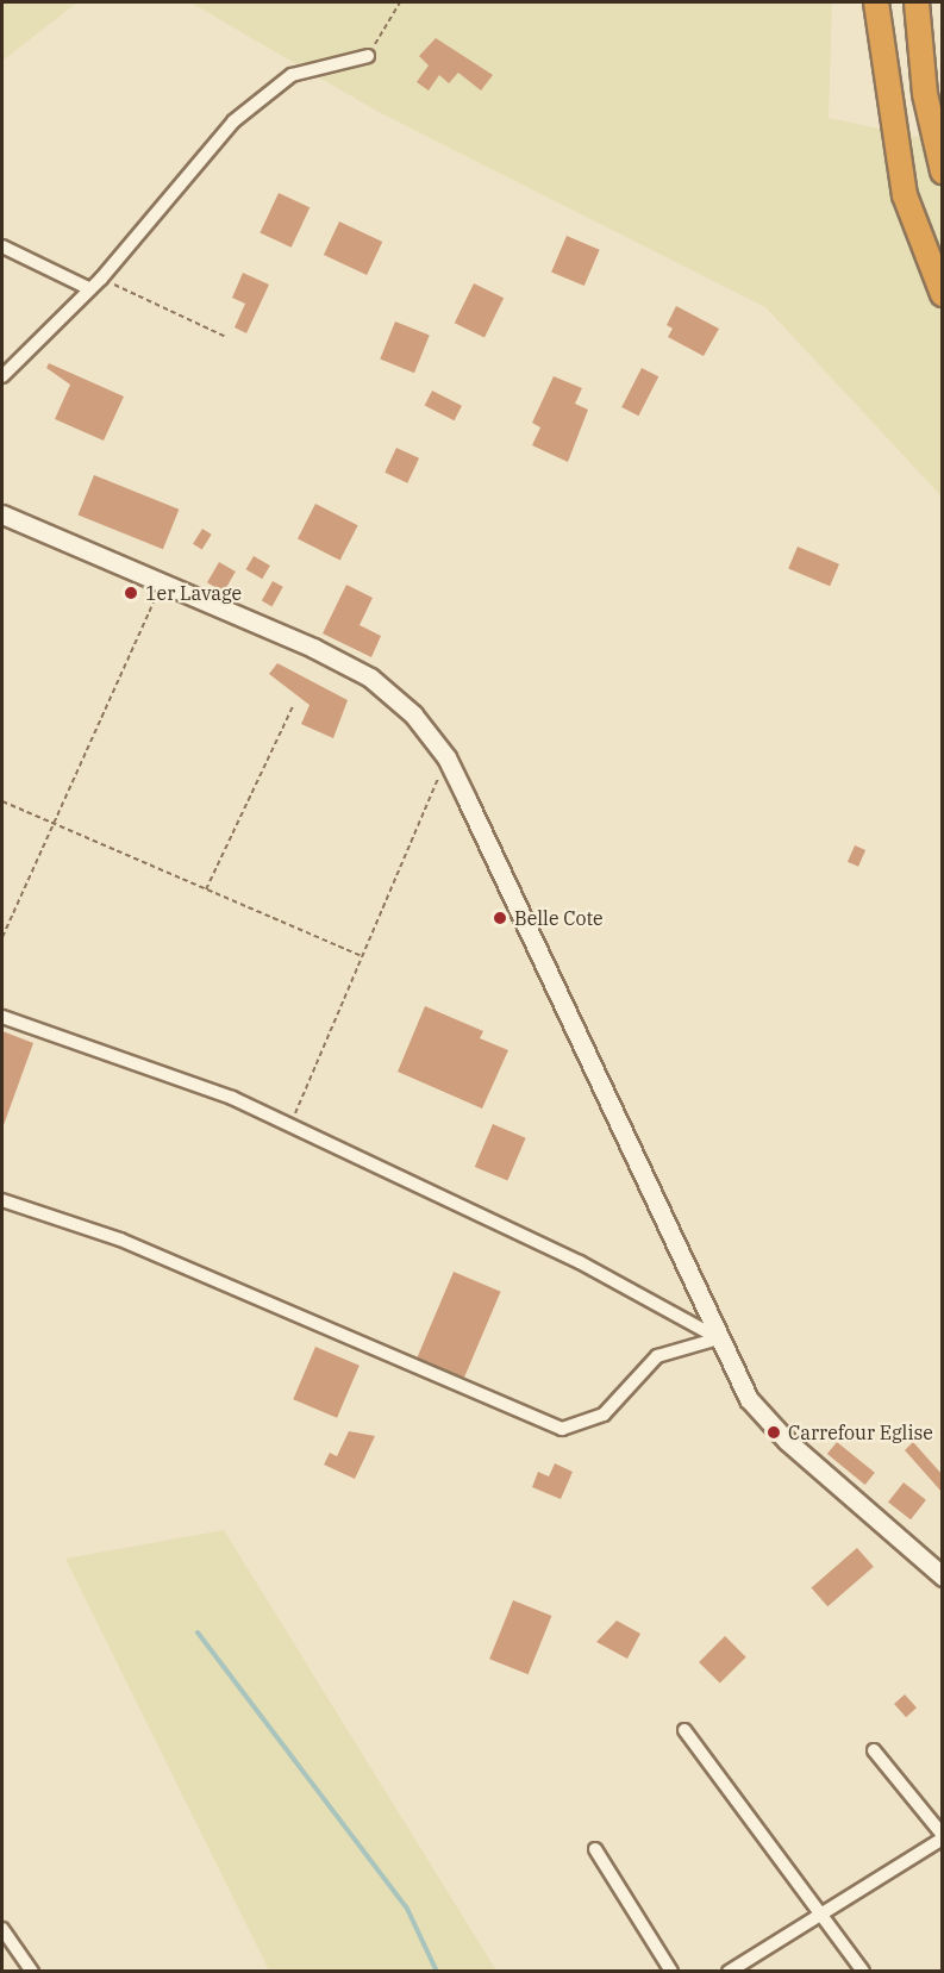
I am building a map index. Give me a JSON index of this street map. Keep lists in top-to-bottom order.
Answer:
{
  "places": ["1er Lavage", "Belle Cote", "Carrefour Eglise"]
}
